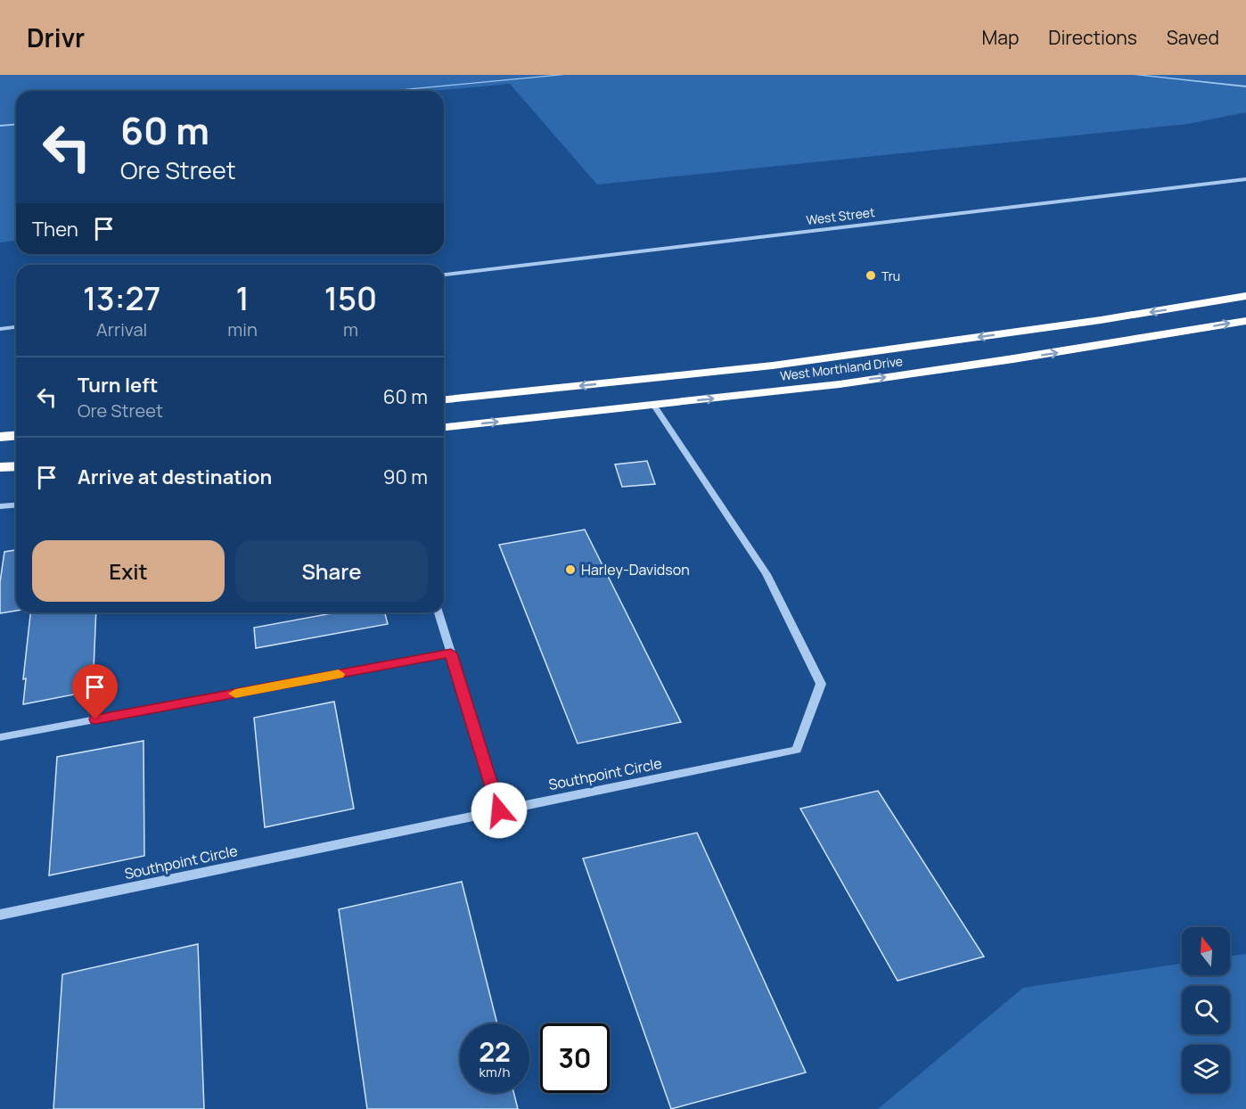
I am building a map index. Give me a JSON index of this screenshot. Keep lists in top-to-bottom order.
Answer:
{
  "streets": {
    "highway": ["West Morthland Drive"],
    "street": ["West Street", "Southpoint Circle"]
  },
  "crossings": [
    ["West Morthland Drive", "Southpoint Circle"]
  ],
  "places": ["Tru", "Harley-Davidson"],
  "north": "top",
  "page": {
    "header": "Drivr",
    "nav": ["Map", "Directions", "Saved"],
    "turn": ["60 m", "Ore Street"],
    "then": "Then",
    "eta": [
      "13:27",
      "Arrival",
      "1",
      "min",
      "150",
      "m"
    ],
    "list": [
      {
        "name": "Turn left",
        "note": "Ore Street",
        "value": "60 m"
      },
      {
        "name": "Arrive at destination",
        "value": "90 m"
      }
    ],
    "buttons": ["Exit", "Share"],
    "speed": "22 km/h",
    "limit": "30"
  }
}
